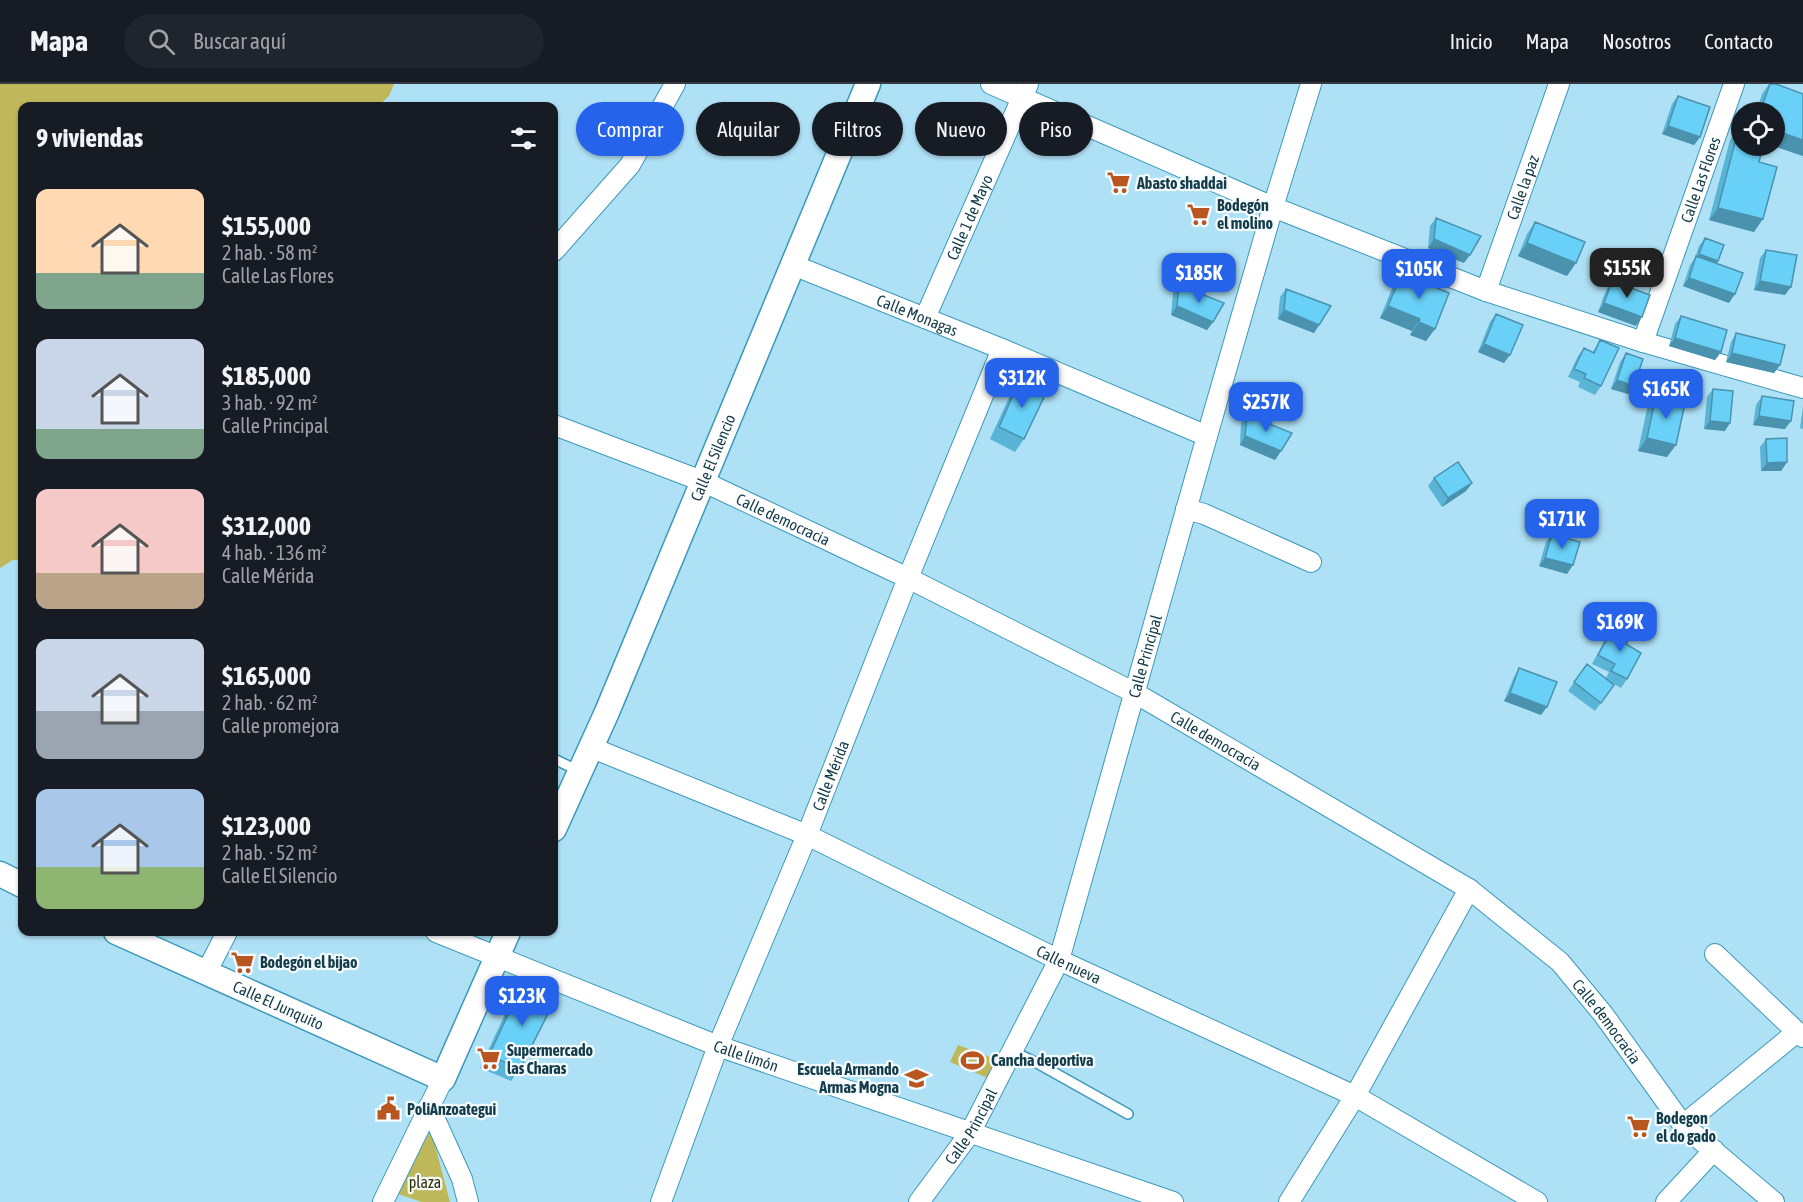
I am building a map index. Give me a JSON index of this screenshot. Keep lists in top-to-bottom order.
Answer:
{
  "streets": {
    "street": [
      "Calle Las Flores",
      "Calle la paz",
      "Calle 1 de Mayo",
      "Calle Monagas",
      "Calle El Silencio",
      "Calle democracia",
      "Calle Principal",
      "Calle Mérida",
      "Calle nueva",
      "Calle El Junquito",
      "Calle limón"
    ]
  },
  "crossings": [
    ["Calle 1 de Mayo", "Calle Monagas"],
    ["Calle Monagas", "Calle El Silencio"],
    ["Calle Monagas", "Calle Principal"],
    ["Calle Monagas", "Calle Mérida"],
    ["Calle El Silencio", "Calle democracia"],
    ["Calle El Silencio", "Calle nueva"],
    ["Calle democracia", "Calle Principal"],
    ["Calle democracia", "Calle Mérida"],
    ["Calle Principal", "Calle nueva"],
    ["Calle Principal", "Calle limón"],
    ["Calle Mérida", "Calle nueva"],
    ["Calle Mérida", "Calle limón"]
  ],
  "parks": ["plaza"],
  "places": {
    "supermarket": [
      "Abasto shaddai",
      "Bodegón el molino",
      "Bodegón el bijao",
      "Supermercado las Charas",
      "Bodegon el do gado"
    ],
    "sports": ["Cancha deportiva"],
    "school or university": ["Escuela Armando Armas Mogna"],
    "public building": ["PoliAnzoategui"]
  },
  "page": {
    "header": "Mapa",
    "search": "Buscar aquí",
    "nav": [
      "Inicio",
      "Mapa",
      "Nosotros",
      "Contacto"
    ],
    "chip": [
      "Comprar",
      "Alquilar",
      "Filtros",
      "Nuevo",
      "Piso"
    ],
    "heading": "9 viviendas",
    "list": [
      {
        "name": "$155,000",
        "note": "2 hab. · 58 m² · Calle Las Flores"
      },
      {
        "name": "$185,000",
        "note": "3 hab. · 92 m² · Calle Principal"
      },
      {
        "name": "$312,000",
        "note": "4 hab. · 136 m² · Calle Mérida"
      },
      {
        "name": "$165,000",
        "note": "2 hab. · 62 m² · Calle promejora"
      },
      {
        "name": "$123,000",
        "note": "2 hab. · 52 m² · Calle El Silencio"
      }
    ],
    "price": [
      "$155K",
      "$105K",
      "$185K",
      "$312K",
      "$165K",
      "$257K",
      "$171K",
      "$169K",
      "$123K"
    ]
  }
}
